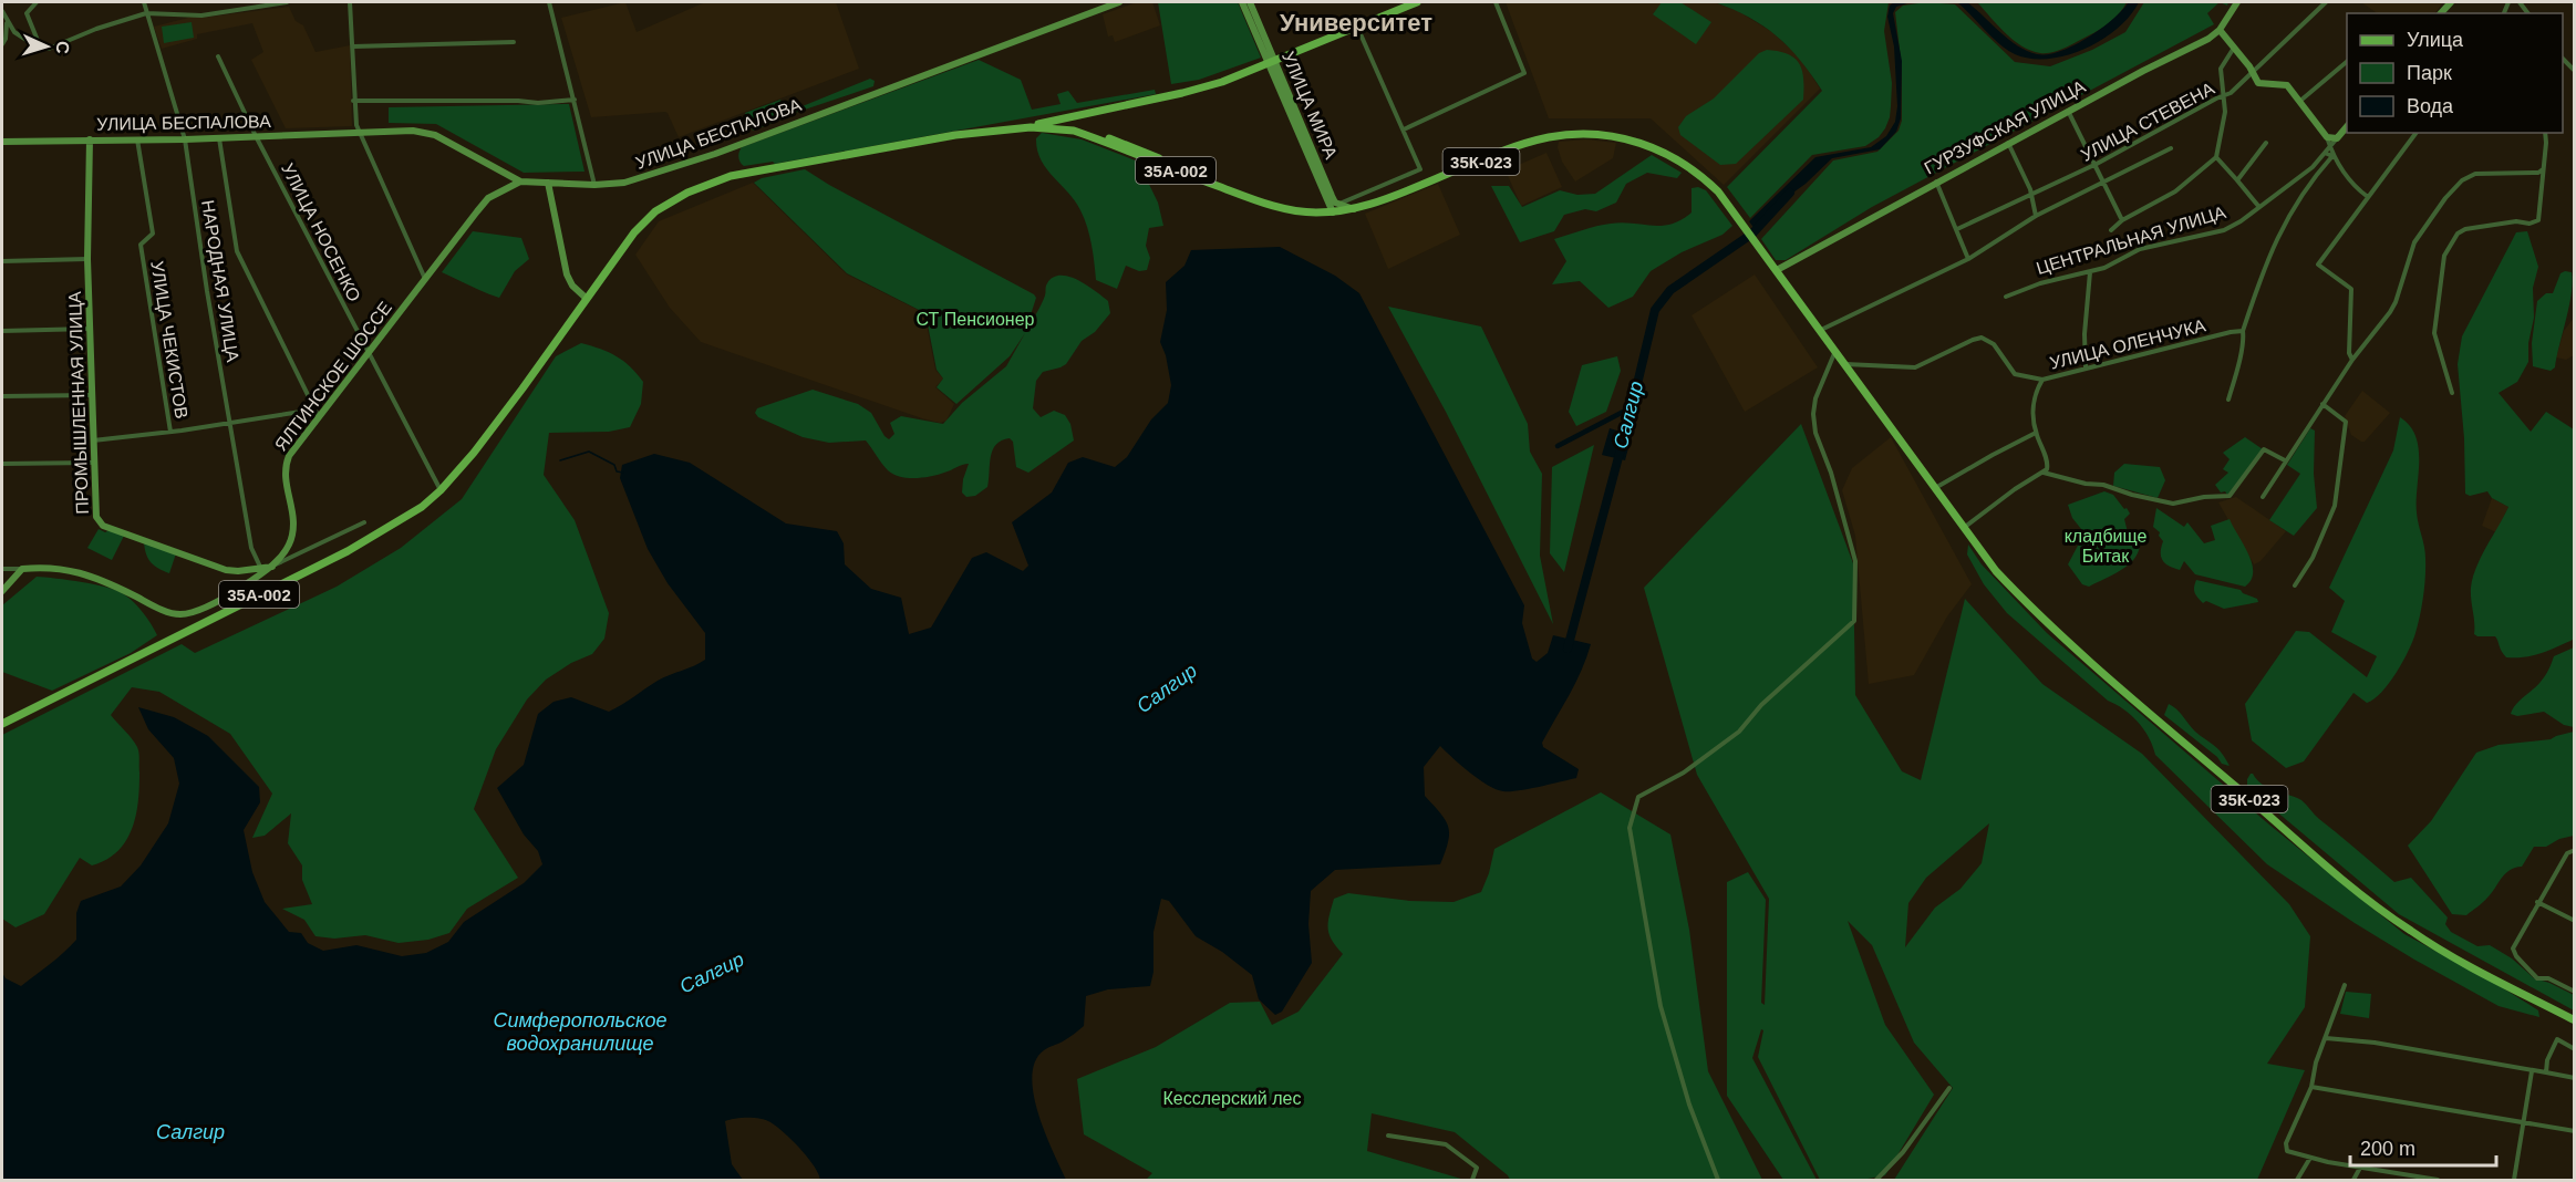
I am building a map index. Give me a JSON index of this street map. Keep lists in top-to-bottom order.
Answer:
{
  "streets": {
    "main road": [
      "УЛИЦА МИРА",
      "УЛИЦА БЕСПАЛОВА",
      "ГУРЗУФСКАЯ УЛИЦА",
      "35К-023",
      "35А-002",
      "ЦЕНТРАЛЬНАЯ УЛИЦА",
      "ЯЛТИНСКОЕ ШОССЕ",
      "ПРОМЫШЛЕННАЯ УЛИЦА"
    ],
    "street": [
      "УЛИЦА СТЕВЕНА",
      "УЛИЦА НОСЕНКО",
      "НАРОДНАЯ УЛИЦА",
      "УЛИЦА ЧЕКИСТОВ",
      "УЛИЦА ОЛЕНЧУКА"
    ]
  },
  "crossings": [
    ["УЛИЦА МИРА", "35К-023"],
    ["УЛИЦА МИРА", "35А-002"],
    ["УЛИЦА БЕСПАЛОВА", "УЛИЦА НОСЕНКО"],
    ["УЛИЦА БЕСПАЛОВА", "НАРОДНАЯ УЛИЦА"],
    ["УЛИЦА БЕСПАЛОВА", "УЛИЦА ЧЕКИСТОВ"],
    ["УЛИЦА БЕСПАЛОВА", "ЯЛТИНСКОЕ ШОССЕ"],
    ["УЛИЦА БЕСПАЛОВА", "ПРОМЫШЛЕННАЯ УЛИЦА"],
    ["ГУРЗУФСКАЯ УЛИЦА", "35К-023"],
    ["35К-023", "35А-002"],
    ["35К-023", "УЛИЦА ОЛЕНЧУКА"],
    ["35А-002", "УЛИЦА НОСЕНКО"],
    ["УЛИЦА НОСЕНКО", "ЯЛТИНСКОЕ ШОССЕ"],
    ["НАРОДНАЯ УЛИЦА", "ПРОМЫШЛЕННАЯ УЛИЦА"],
    ["ЯЛТИНСКОЕ ШОССЕ", "ПРОМЫШЛЕННАЯ УЛИЦА"]
  ],
  "districts": ["Университет"],
  "water": ["Салгир", "Симферопольское водохранилище"],
  "parks": ["СТ Пенсионер", "кладбище Битак", "Кесслерский лес"],
  "legend": ["Улица", "Парк", "Вода"],
  "scale_bar": "200 m",
  "north": "right"
}
